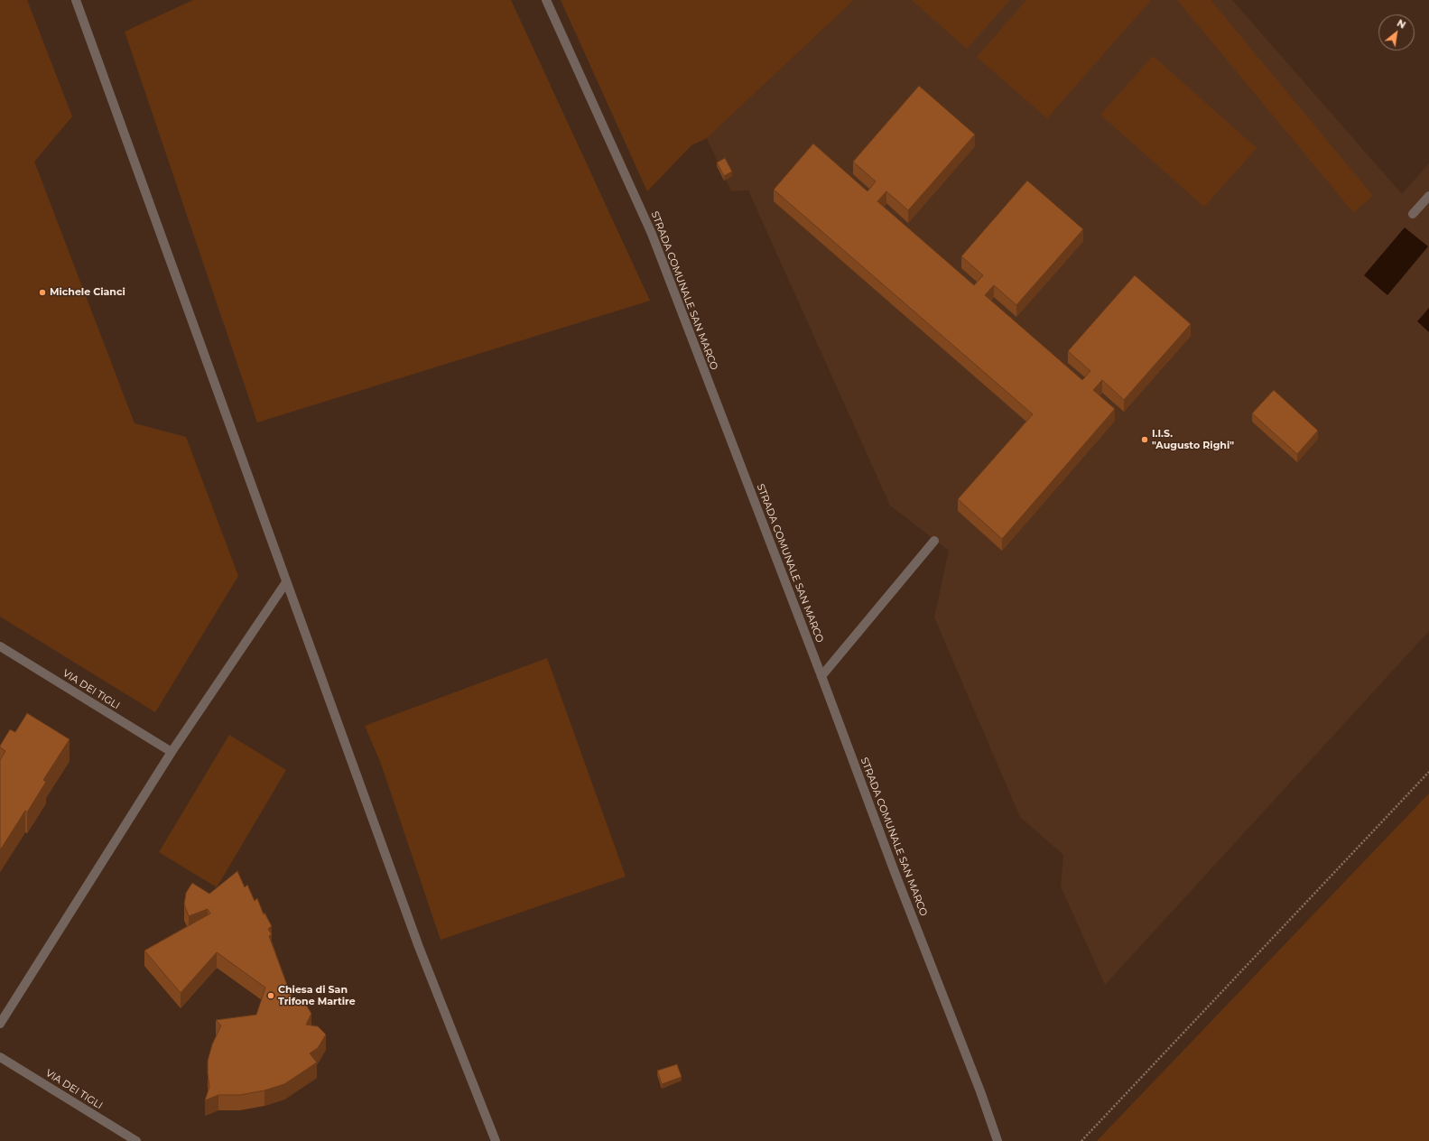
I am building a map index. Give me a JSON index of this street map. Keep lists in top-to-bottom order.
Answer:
{
  "streets": {
    "street": ["STRADA COMUNALE SAN MARCO", "VIA DEI TIGLI"]
  },
  "places": ["Michele Cianci", "I.I.S. \"Augusto Righi\"", "Chiesa di San Trifone Martire"],
  "north": "top right"
}
